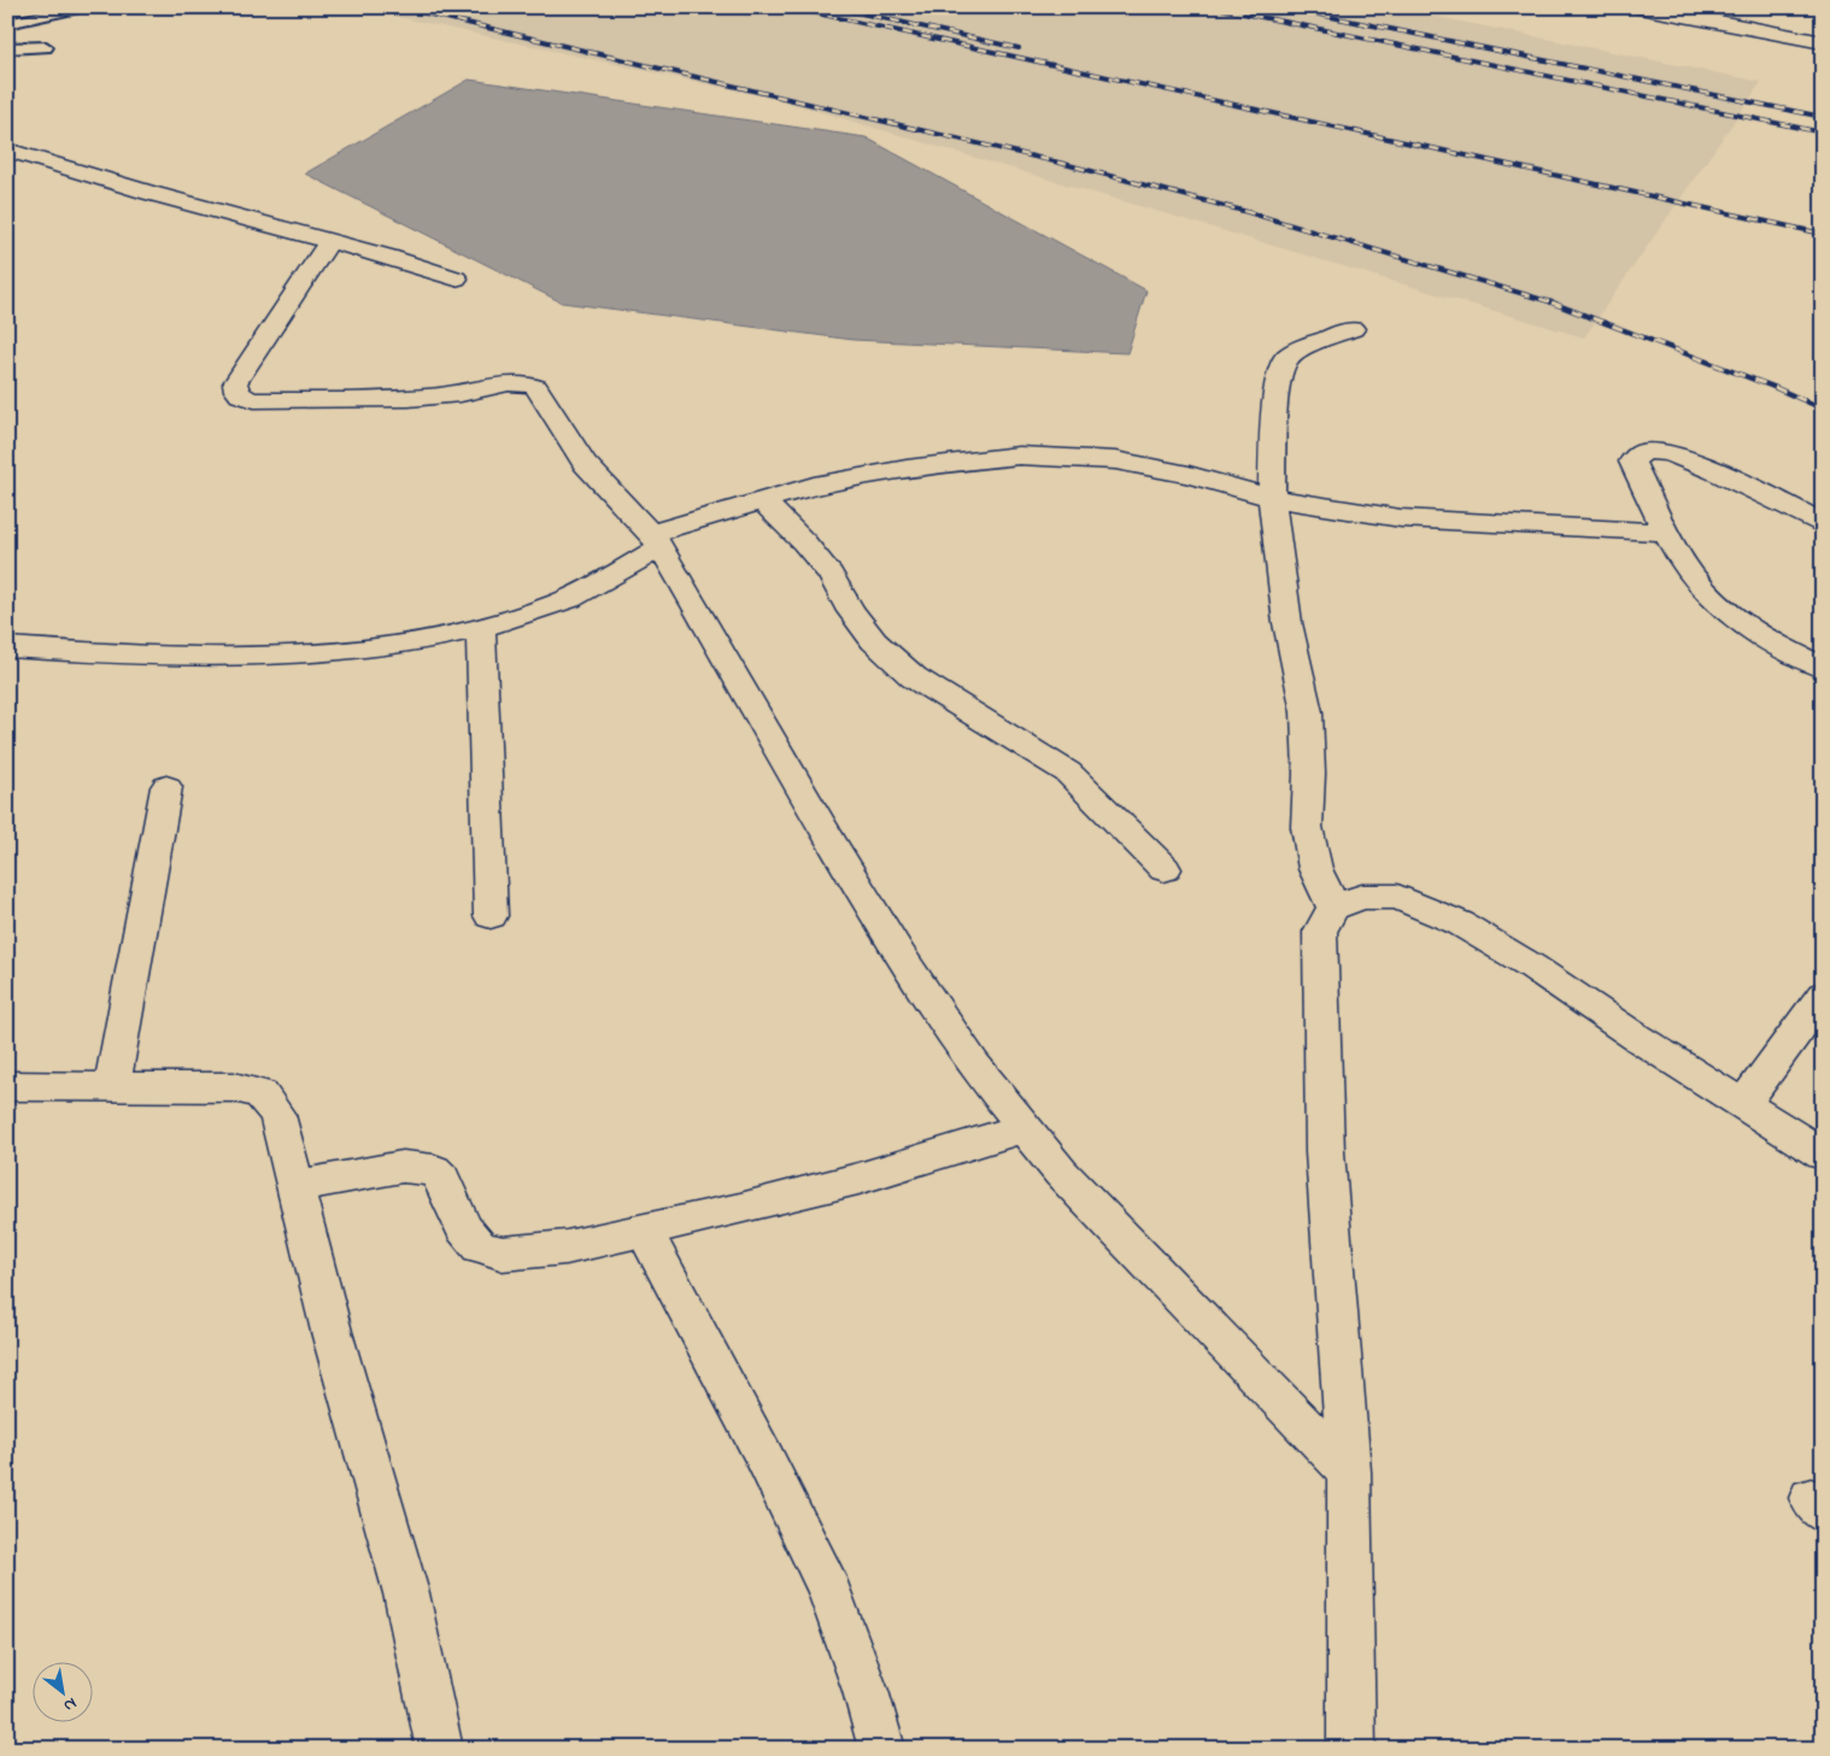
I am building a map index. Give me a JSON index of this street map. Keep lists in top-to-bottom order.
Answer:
{
  "north": "bottom right"
}
